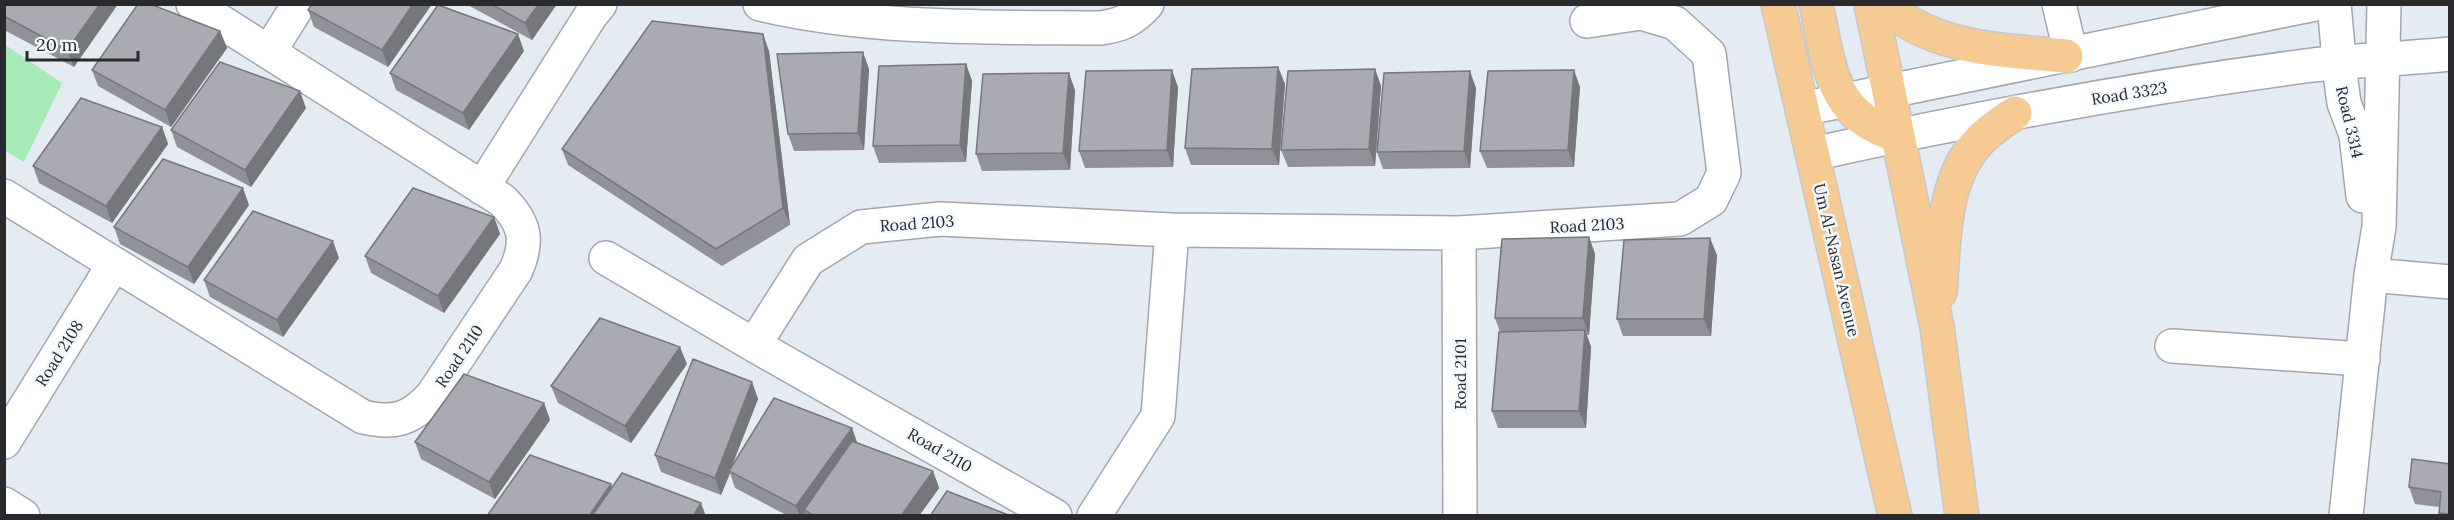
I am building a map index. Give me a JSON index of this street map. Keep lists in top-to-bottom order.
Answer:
{
  "streets": {
    "main road": ["Um Al-Nasan Avenue"],
    "street": [
      "Road 3323",
      "Road 3314",
      "Road 2103",
      "Road 2108",
      "Road 2110",
      "Road 2101"
    ]
  },
  "crossings": [
    ["Road 3323", "Road 3314"],
    ["Road 3323", "Um Al-Nasan Avenue"],
    ["Road 2103", "Road 2110"],
    ["Road 2103", "Road 2101"],
    ["Road 2108", "Road 2110"]
  ],
  "scale_bar": "20 m"
}
